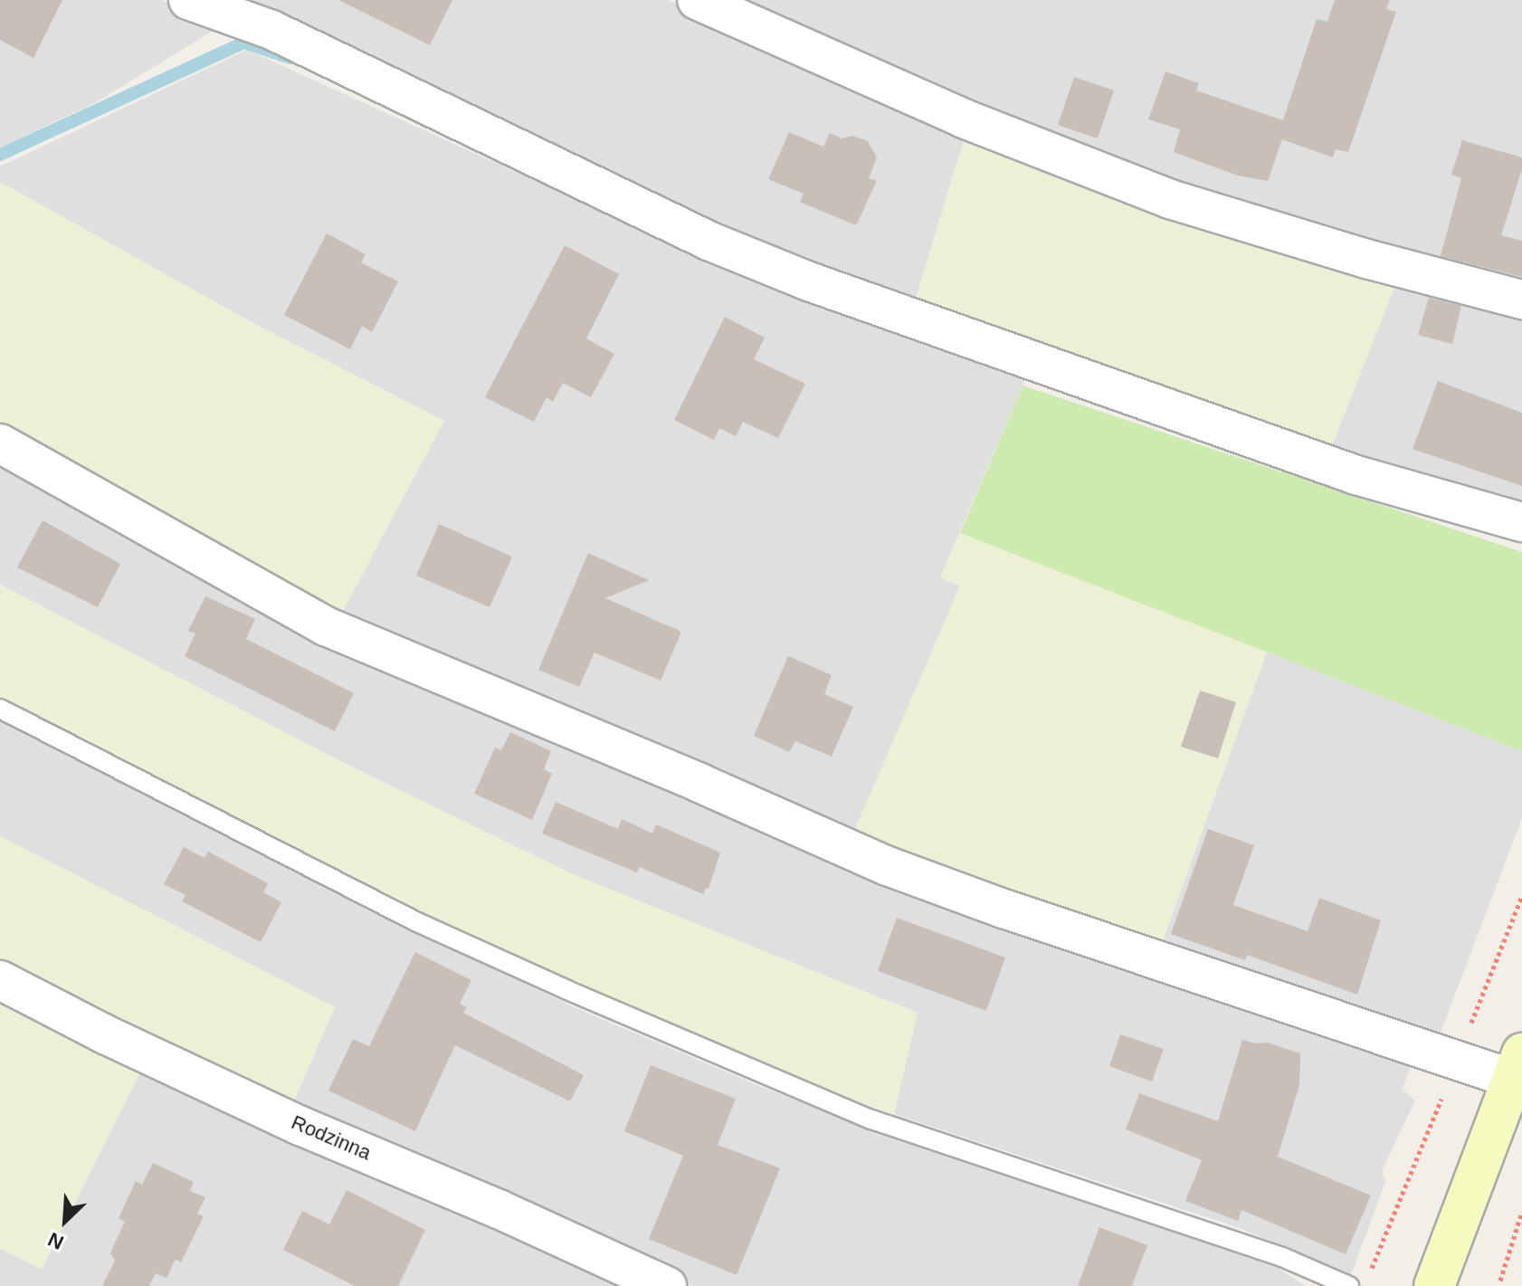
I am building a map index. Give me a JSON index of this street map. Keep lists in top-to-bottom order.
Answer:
{
  "streets": {
    "street": ["Rodzinna"]
  },
  "north": "bottom left"
}
